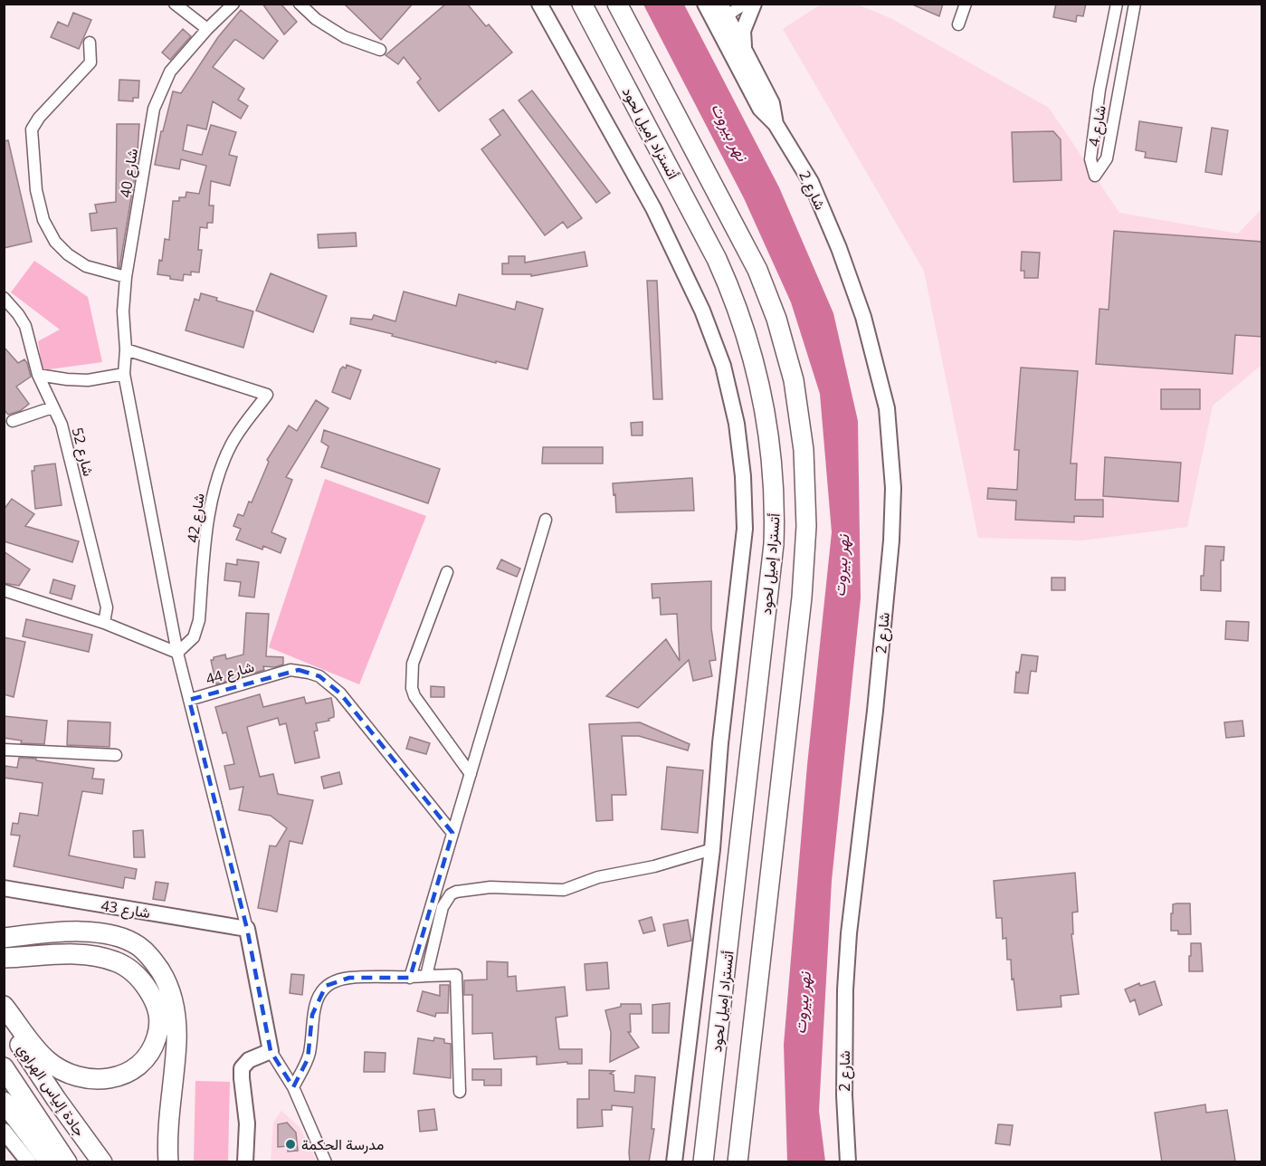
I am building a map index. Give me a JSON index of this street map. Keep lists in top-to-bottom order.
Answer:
{
  "streets": {
    "highway": ["أتستراد إميل لحود", "جادة إلياس الهراوي"],
    "street": [
      "شارع 4",
      "شارع 40",
      "شارع 2",
      "شارع 52",
      "شارع 42",
      "شارع 44",
      "شارع 43"
    ]
  },
  "crossings": [
    ["شارع 40", "شارع 42"],
    ["شارع 40", "شارع 44"],
    ["شارع 40", "شارع 43"]
  ],
  "water": ["نهر بيروت"],
  "places": ["مدرسة الحكمة"]
}
